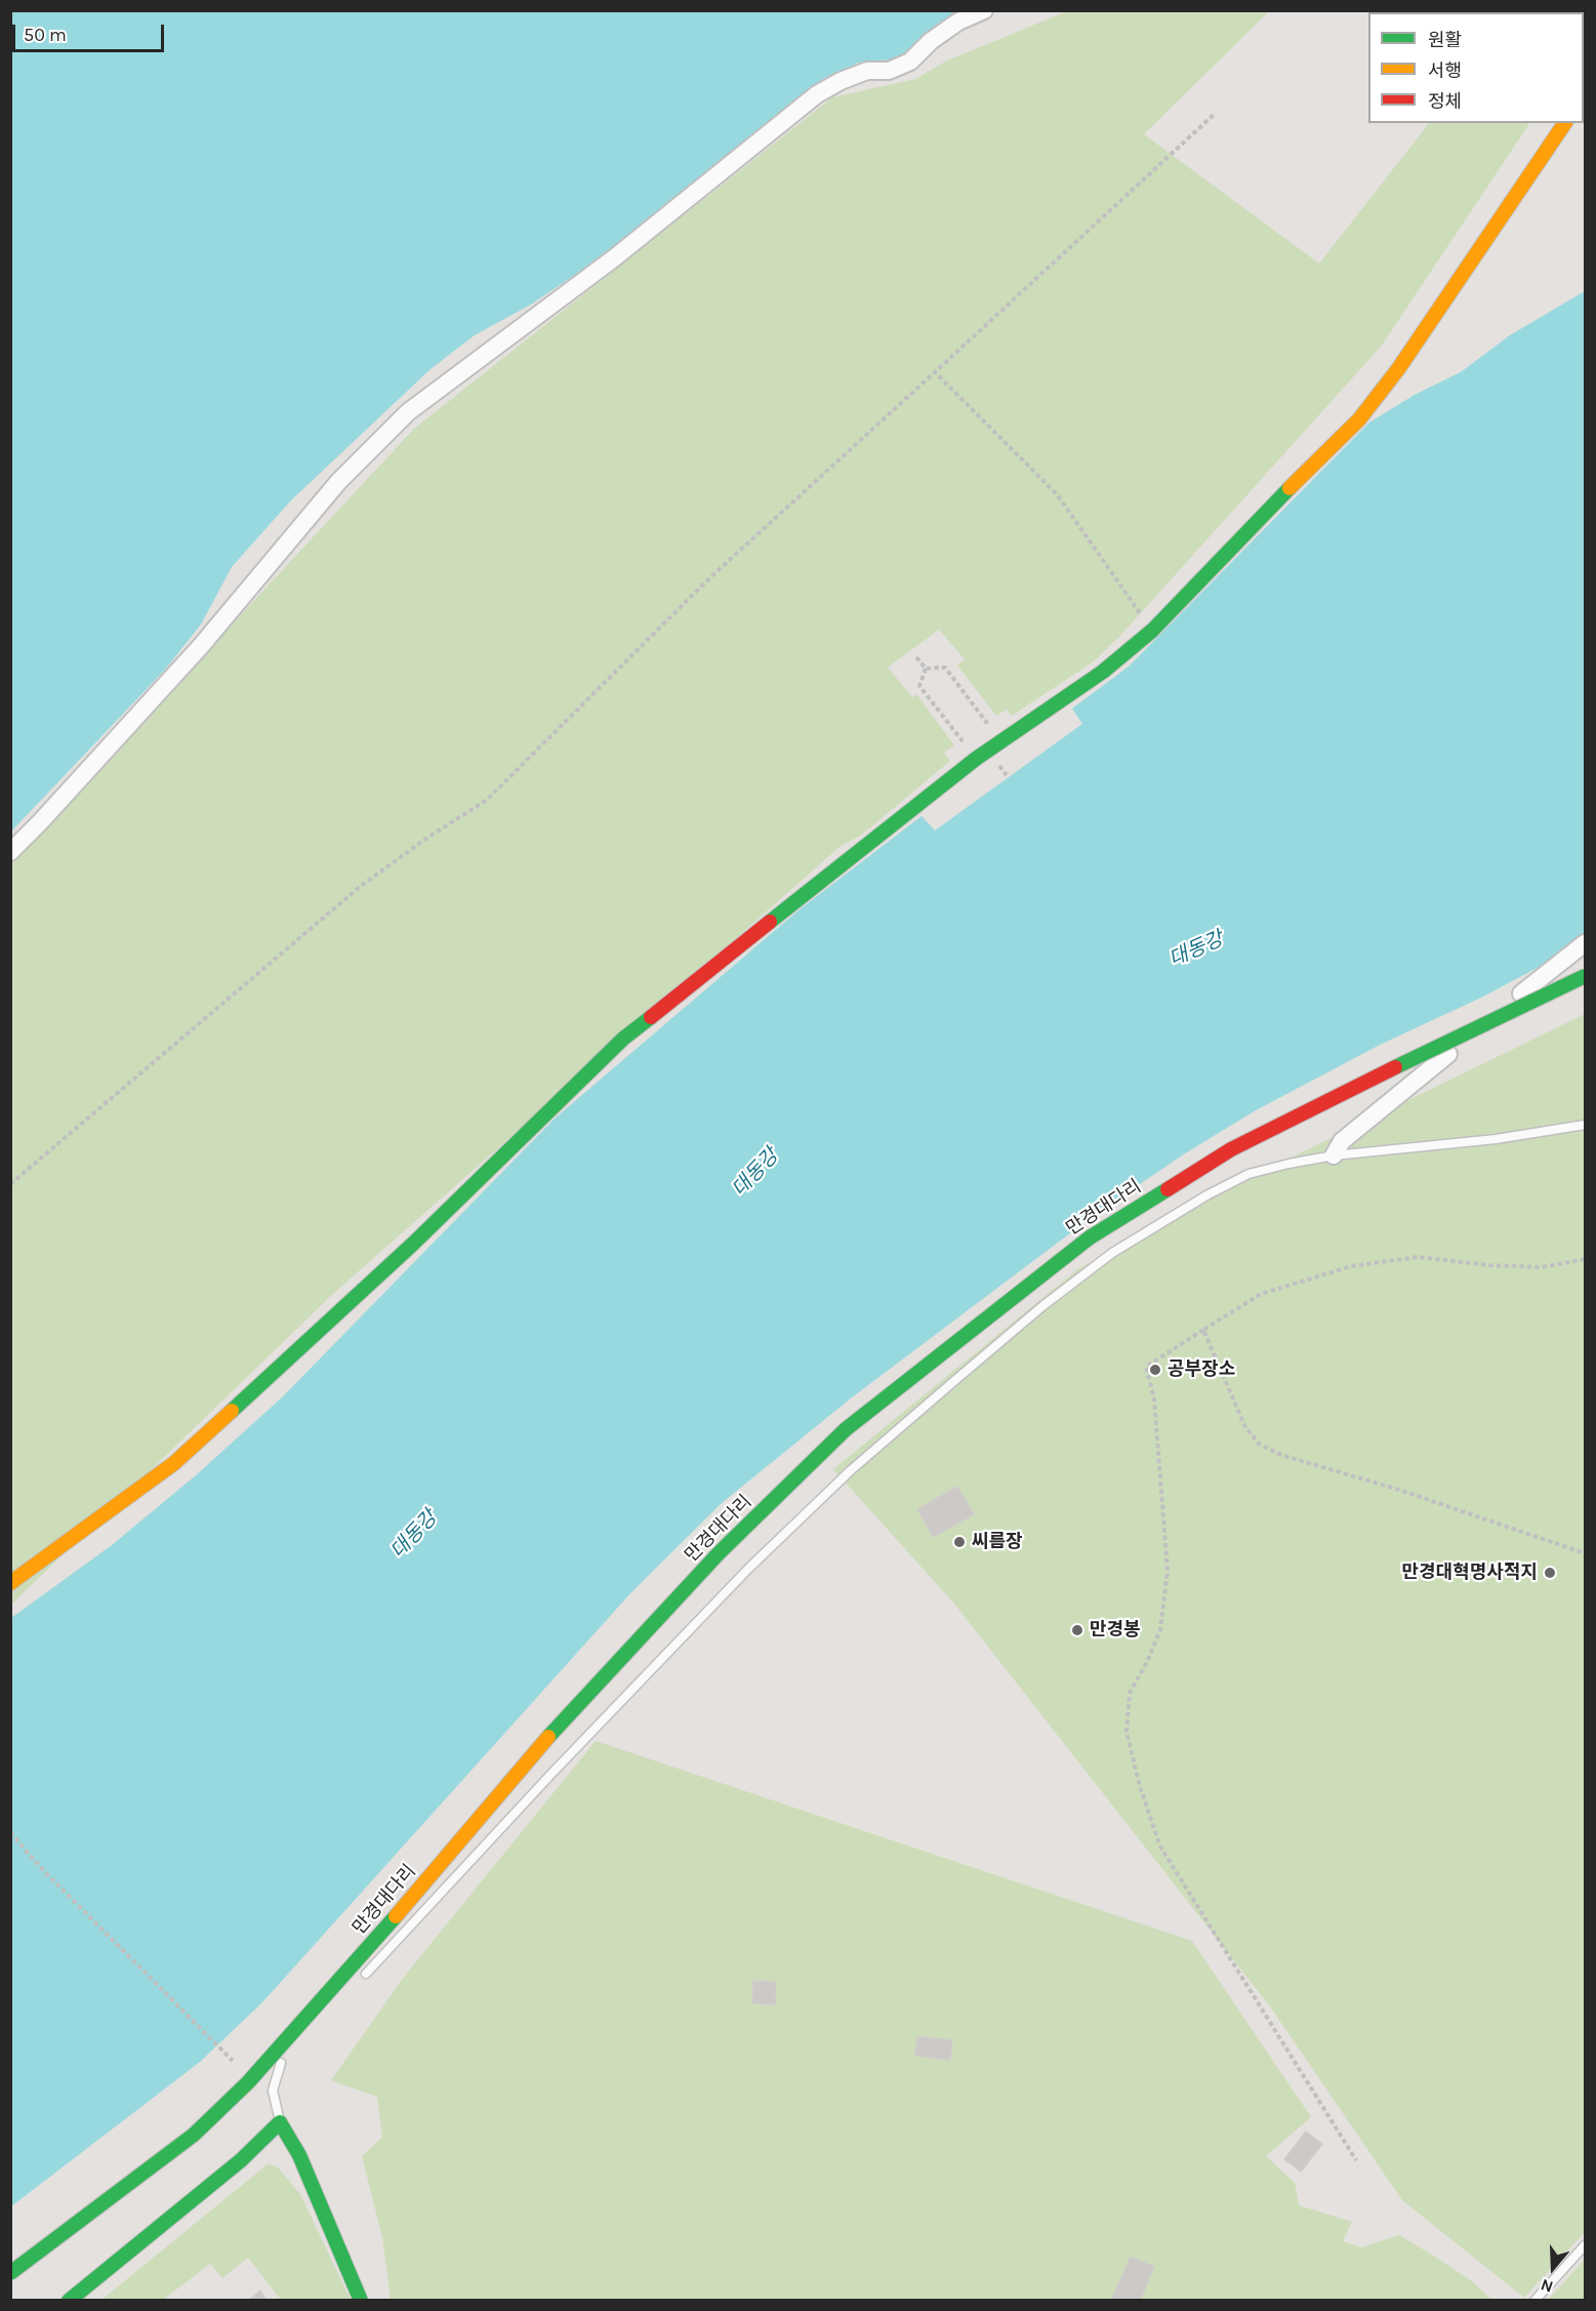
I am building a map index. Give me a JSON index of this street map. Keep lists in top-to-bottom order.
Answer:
{
  "streets": {
    "main road": ["만경대다리"]
  },
  "water": ["대동강"],
  "places": [
    "공부장소",
    "씨름장",
    "만경대혁명사적지",
    "만경봉"
  ],
  "legend": ["원활", "서행", "정체"],
  "scale_bar": "50 m",
  "north": "bottom"
}
